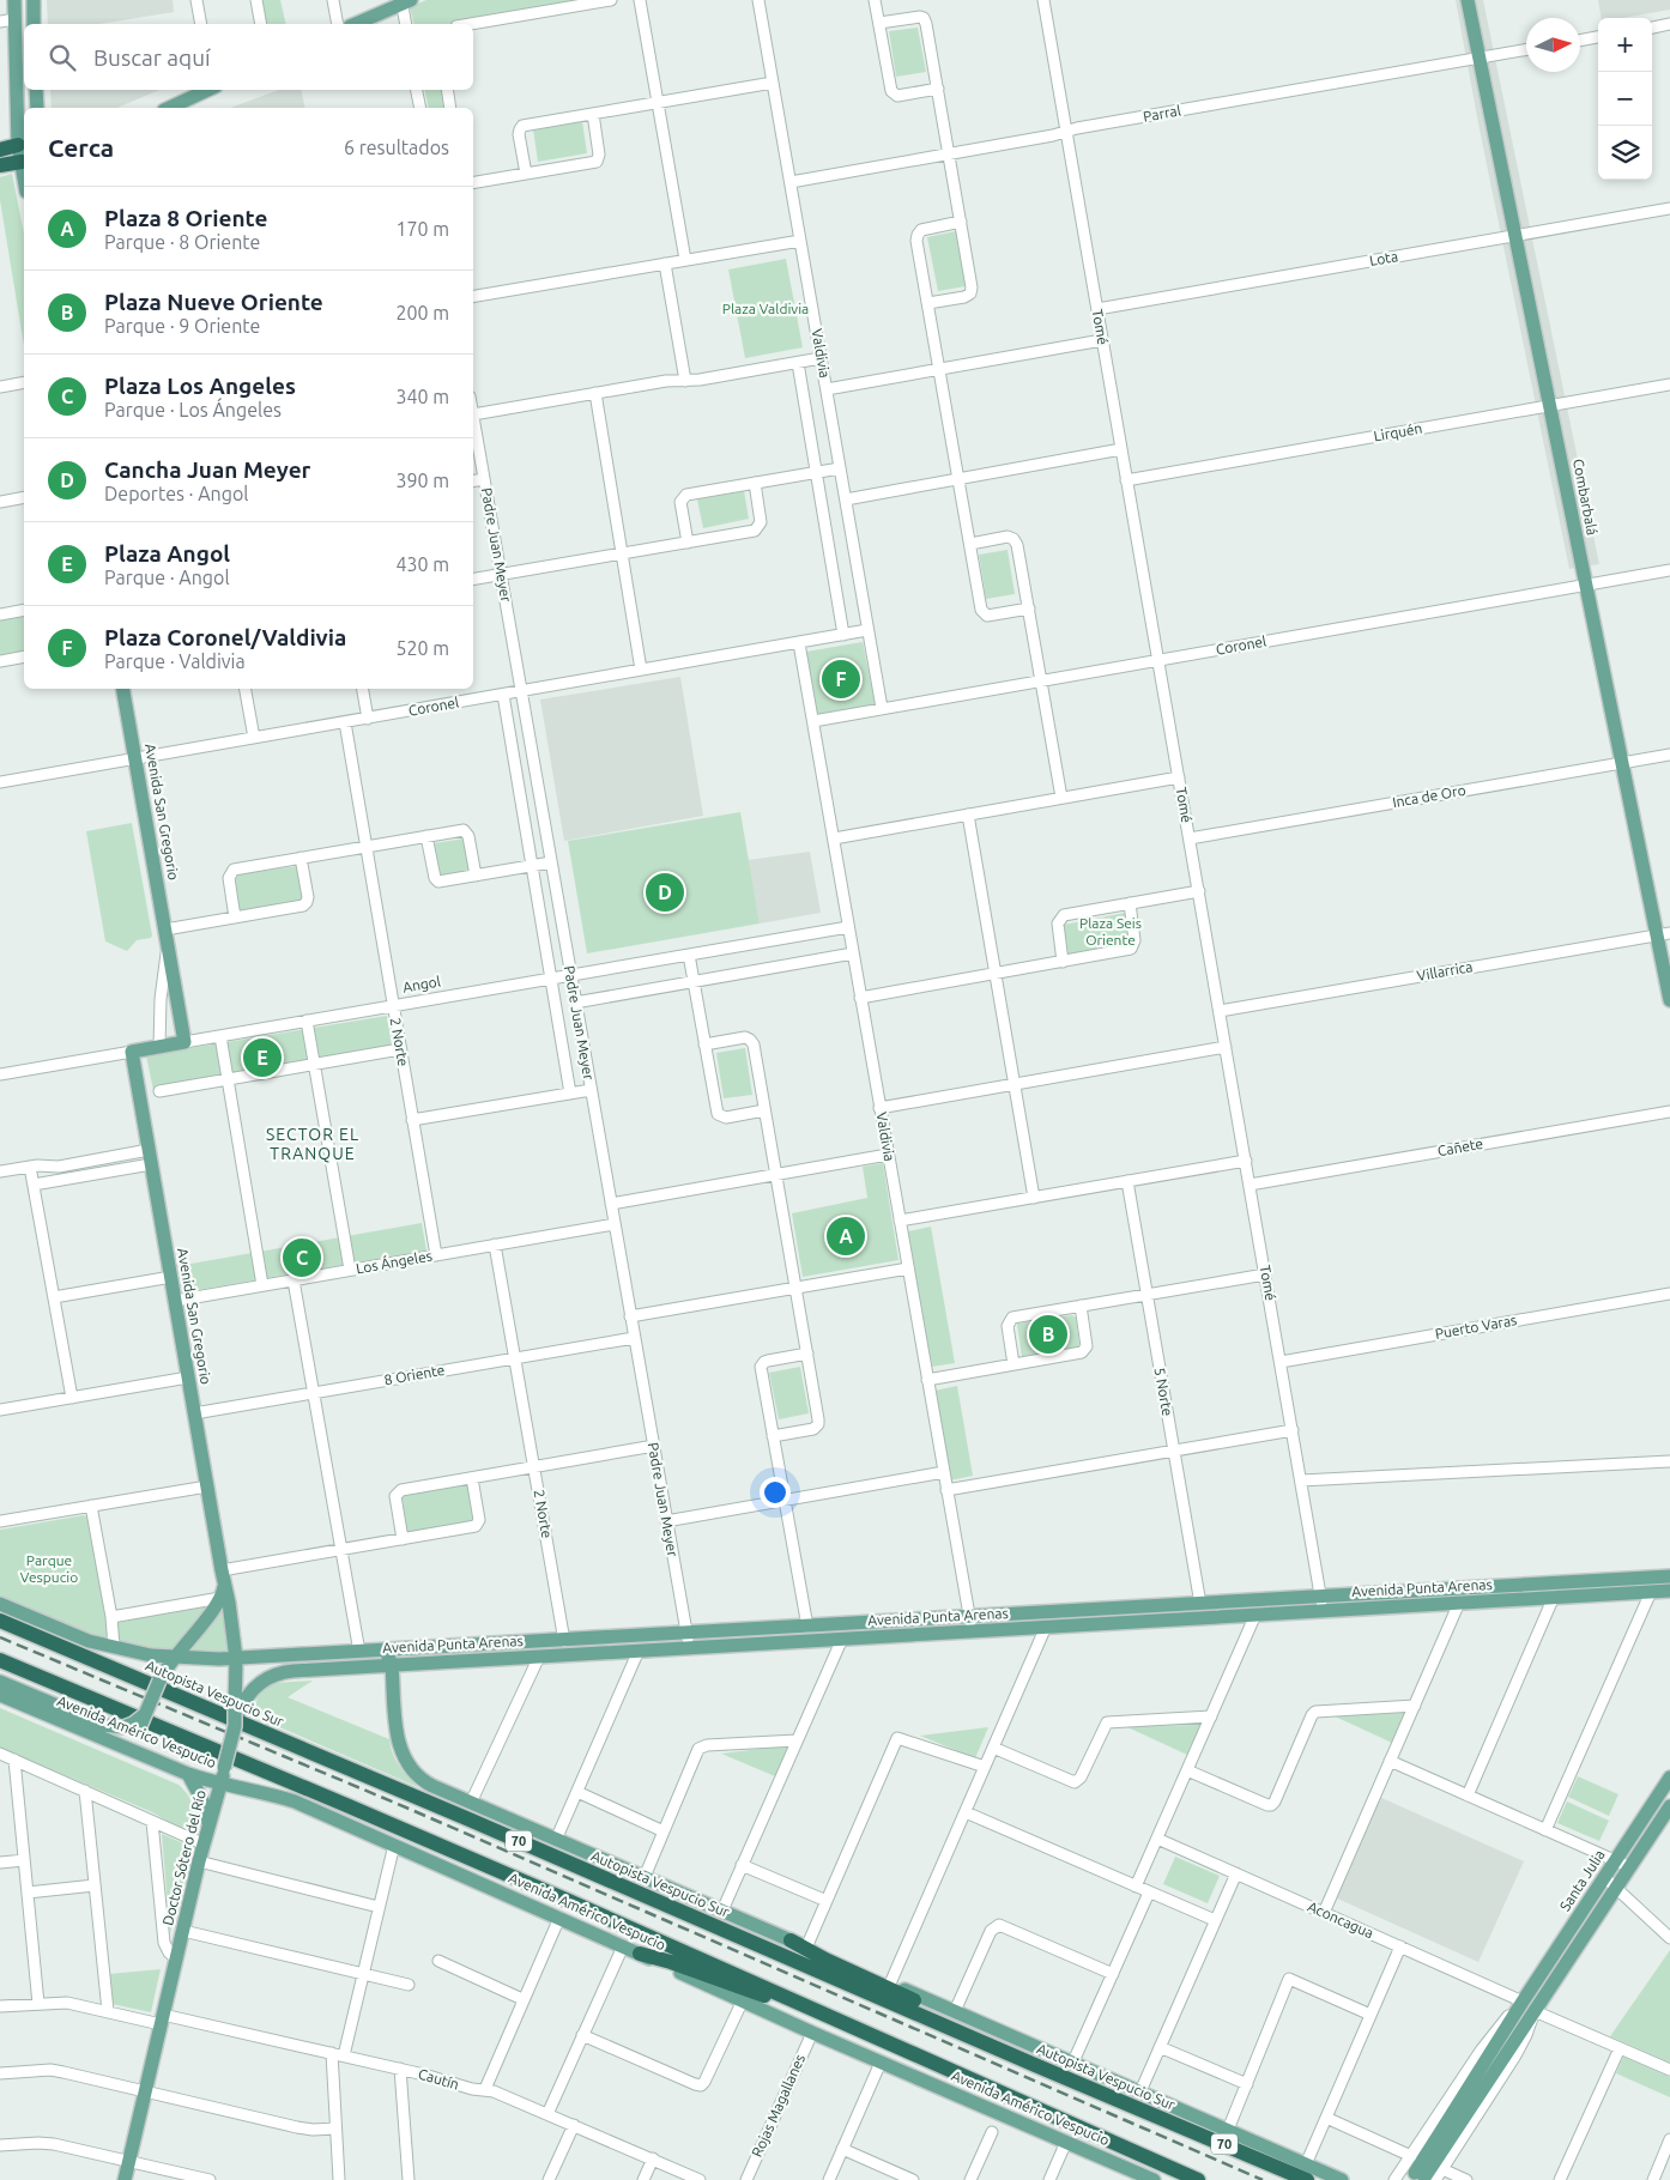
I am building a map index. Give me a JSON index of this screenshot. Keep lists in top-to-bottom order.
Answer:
{
  "streets": {
    "highway": ["Autopista Vespucio Sur", "70"],
    "main road": [
      "Combarbalá",
      "Avenida San Gregorio",
      "Angol",
      "Avenida Punta Arenas",
      "Avenida Américo Vespucio",
      "Doctor Sótero del Río",
      "Santa Julia"
    ],
    "street": [
      "Parral",
      "Lota",
      "Tomé",
      "Valdivia",
      "Lirquén",
      "Padre Juan Meyer",
      "Coronel",
      "Inca de Oro",
      "Villarrica",
      "2 Norte",
      "Cañete",
      "Los Ángeles",
      "Puerto Varas",
      "8 Oriente",
      "5 Norte",
      "Aconcagua",
      "Cautín",
      "Rojas Magallanes"
    ]
  },
  "crossings": [
    ["Parral", "Tomé"],
    ["Parral", "Valdivia"],
    ["Parral", "Combarbalá"],
    ["Lota", "Tomé"],
    ["Lota", "Combarbalá"],
    ["Tomé", "Lirquén"],
    ["Tomé", "Coronel"],
    ["Tomé", "Inca de Oro"],
    ["Tomé", "Villarrica"],
    ["Tomé", "Cañete"],
    ["Tomé", "Puerto Varas"],
    ["Tomé", "Avenida Punta Arenas"],
    ["Valdivia", "Coronel"],
    ["Valdivia", "Angol"],
    ["Valdivia", "Avenida Punta Arenas"],
    ["Lirquén", "Combarbalá"],
    ["Combarbalá", "Coronel"],
    ["Combarbalá", "Inca de Oro"],
    ["Combarbalá", "Villarrica"],
    ["Padre Juan Meyer", "Coronel"],
    ["Padre Juan Meyer", "Angol"],
    ["Padre Juan Meyer", "Los Ángeles"],
    ["Padre Juan Meyer", "8 Oriente"],
    ["Padre Juan Meyer", "Avenida Punta Arenas"],
    ["Coronel", "Avenida San Gregorio"],
    ["Coronel", "2 Norte"],
    ["Avenida San Gregorio", "Angol"],
    ["Avenida San Gregorio", "Los Ángeles"],
    ["Avenida San Gregorio", "8 Oriente"],
    ["Avenida San Gregorio", "Avenida Punta Arenas"],
    ["Angol", "2 Norte"],
    ["2 Norte", "Los Ángeles"],
    ["2 Norte", "8 Oriente"],
    ["2 Norte", "Avenida Punta Arenas"],
    ["5 Norte", "Avenida Punta Arenas"],
    ["Avenida Punta Arenas", "Doctor Sótero del Río"],
    ["Avenida Américo Vespucio", "Doctor Sótero del Río"],
    ["Avenida Américo Vespucio", "Rojas Magallanes"],
    ["Doctor Sótero del Río", "Cautín"],
    ["Santa Julia", "Aconcagua"]
  ],
  "districts": ["SECTOR EL TRANQUE"],
  "parks": ["Plaza Valdivia", "Plaza Seis Oriente", "Parque Vespucio"],
  "north": "right",
  "page": {
    "map_buttons": ["+", "−"],
    "search": "Buscar aquí",
    "heading": ["Cerca", "6 resultados"],
    "list": [
      {
        "mark": "A",
        "name": "Plaza 8 Oriente",
        "note": "Parque · 8 Oriente",
        "value": "170 m"
      },
      {
        "mark": "B",
        "name": "Plaza Nueve Oriente",
        "note": "Parque · 9 Oriente",
        "value": "200 m"
      },
      {
        "mark": "C",
        "name": "Plaza Los Angeles",
        "note": "Parque · Los Ángeles",
        "value": "340 m"
      },
      {
        "mark": "D",
        "name": "Cancha Juan Meyer",
        "note": "Deportes · Angol",
        "value": "390 m"
      },
      {
        "mark": "E",
        "name": "Plaza Angol",
        "note": "Parque · Angol",
        "value": "430 m"
      },
      {
        "mark": "F",
        "name": "Plaza Coronel/Valdivia",
        "note": "Parque · Valdivia",
        "value": "520 m"
      }
    ],
    "pins": [
      "F",
      "D",
      "E",
      "A",
      "C",
      "B"
    ]
  }
}
